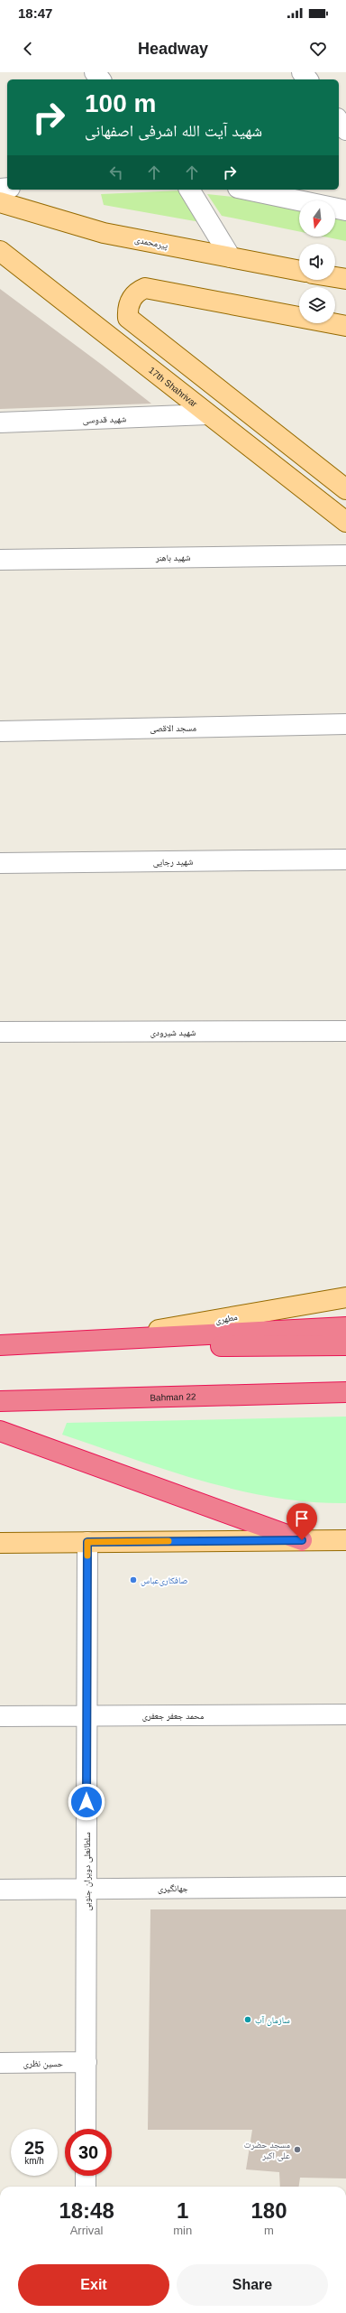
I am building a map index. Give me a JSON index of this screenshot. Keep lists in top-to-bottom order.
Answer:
{
  "streets": {
    "highway": ["Bahman 22"],
    "main road": ["پیرمحمدی", "17th Shahrivar", "مطهری"],
    "street": [
      "شهید قدوسی",
      "شهید باهنر",
      "مسجد الاقصی",
      "شهید رجایی",
      "شهید شیرودی",
      "محمد جعفر جعفری",
      "سلطانعلی دویران جنوبی",
      "جهانگیری",
      "حسین نظری"
    ]
  },
  "crossings": [
    ["17th Shahrivar", "شهید قدوسی"],
    ["محمد جعفر جعفری", "سلطانعلی دویران جنوبی"],
    ["سلطانعلی دویران جنوبی", "جهانگیری"],
    ["سلطانعلی دویران جنوبی", "حسین نظری"]
  ],
  "places": ["صافکاری‌عباس", "سازمان آب", "مسجد حضرت علی اکبر"],
  "north": "bottom",
  "page": {
    "status": "18:47",
    "header": "Headway",
    "turn": ["100 m", "شهید آیت الله اشرفی اصفهانی"],
    "speed": "25 km/h",
    "limit": "30",
    "eta": [
      "18:48",
      "Arrival",
      "1",
      "min",
      "180",
      "m"
    ],
    "buttons": ["Exit", "Share"]
  }
}
